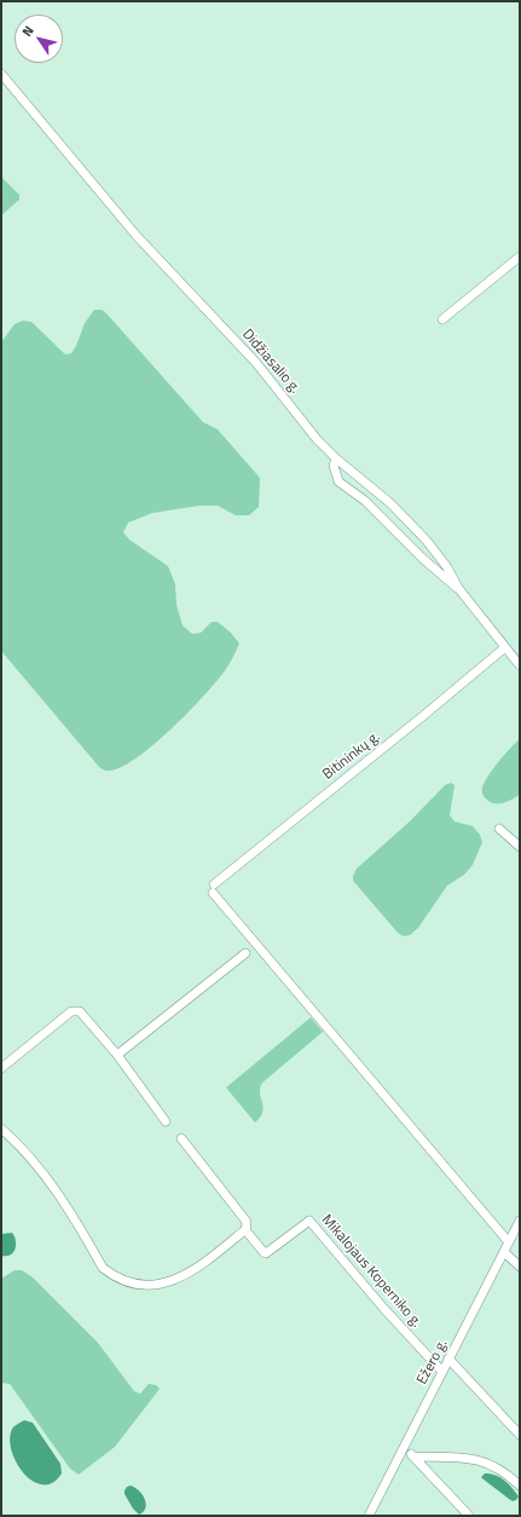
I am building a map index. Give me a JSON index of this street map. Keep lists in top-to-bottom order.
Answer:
{
  "streets": {
    "street": [
      "Didžiasalio g.",
      "Bitininkų g.",
      "Mikalojaus Koperniko g.",
      "Ežero g."
    ]
  },
  "crossings": [
    ["Didžiasalio g.", "Bitininkų g."],
    ["Bitininkų g.", "Ežero g."],
    ["Mikalojaus Koperniko g.", "Ežero g."]
  ],
  "north": "top left"
}
